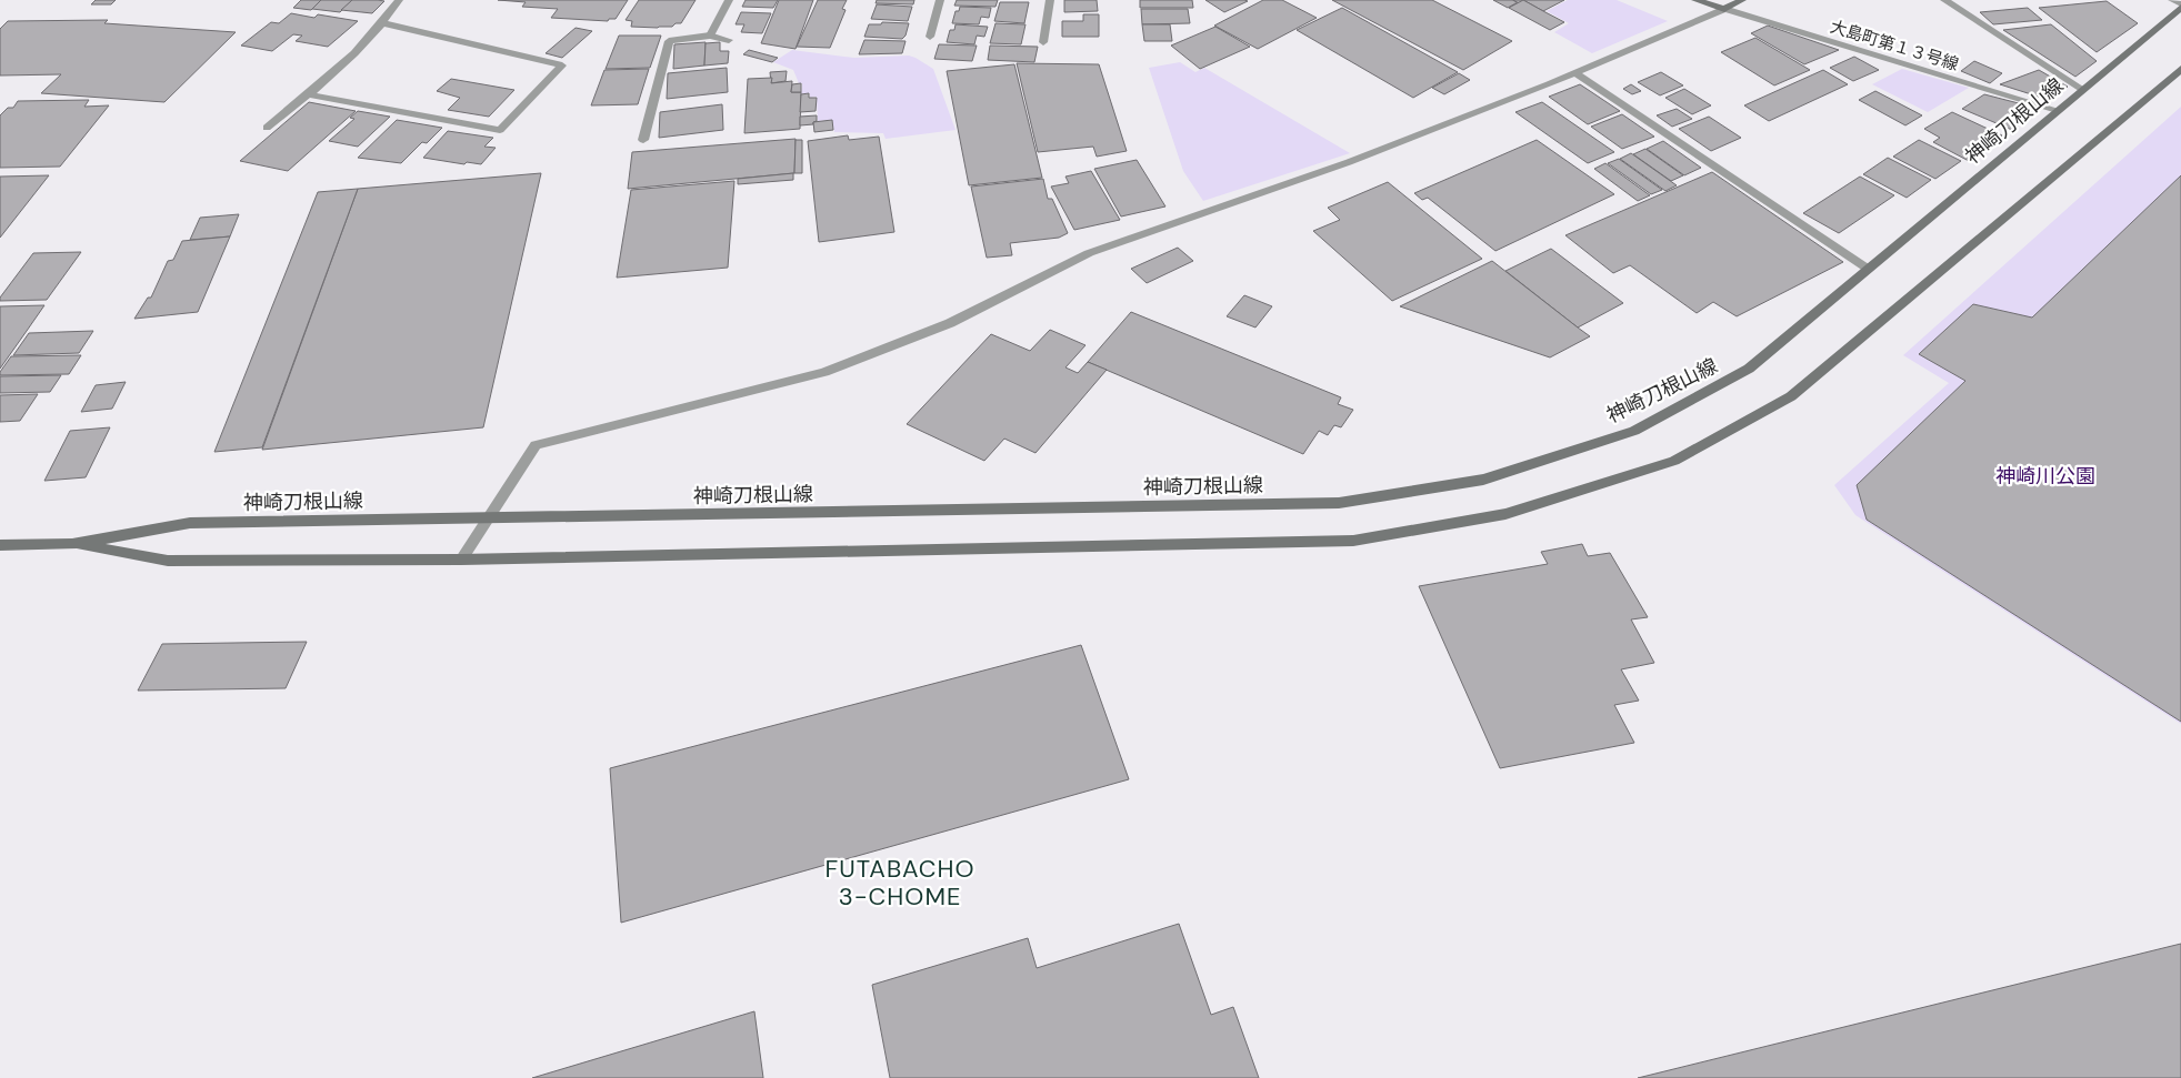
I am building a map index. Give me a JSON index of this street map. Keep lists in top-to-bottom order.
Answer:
{
  "streets": {
    "street": ["大島町第１３号線", "神崎刀根山線"]
  },
  "crossings": [
    ["大島町第１３号線", "神崎刀根山線"]
  ],
  "districts": ["FUTABACHO 3-CHOME"],
  "parks": ["神崎川公園"]
}
